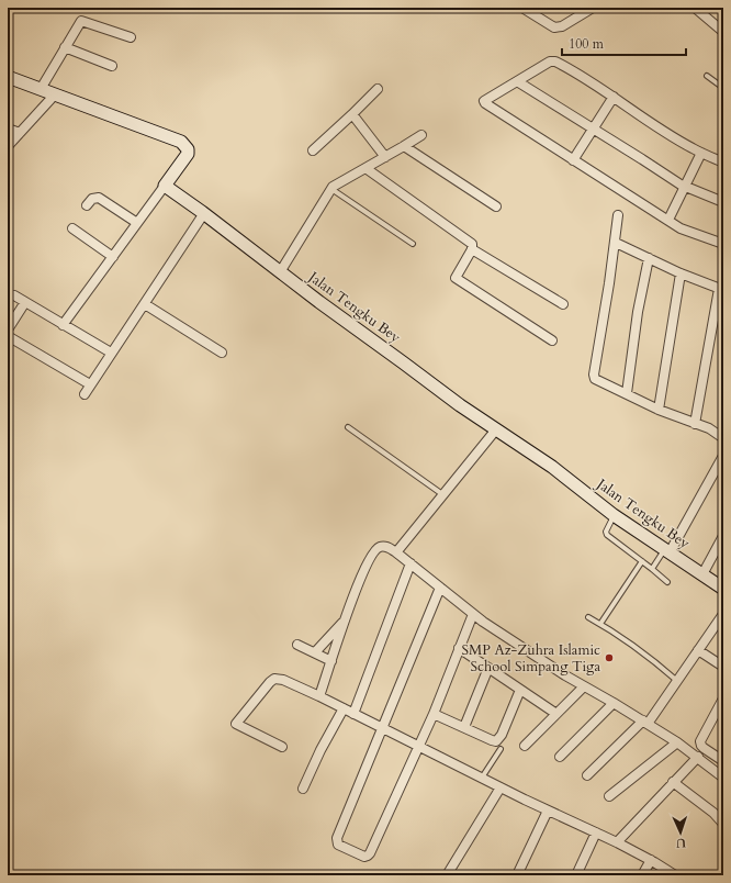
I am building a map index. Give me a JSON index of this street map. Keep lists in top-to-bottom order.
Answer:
{
  "streets": {
    "main road": ["Jalan Tengku Bey"]
  },
  "places": ["SMP Az-Zuhra Islamic School Simpang Tiga"],
  "scale_bar": "100 m",
  "north": "bottom"
}
